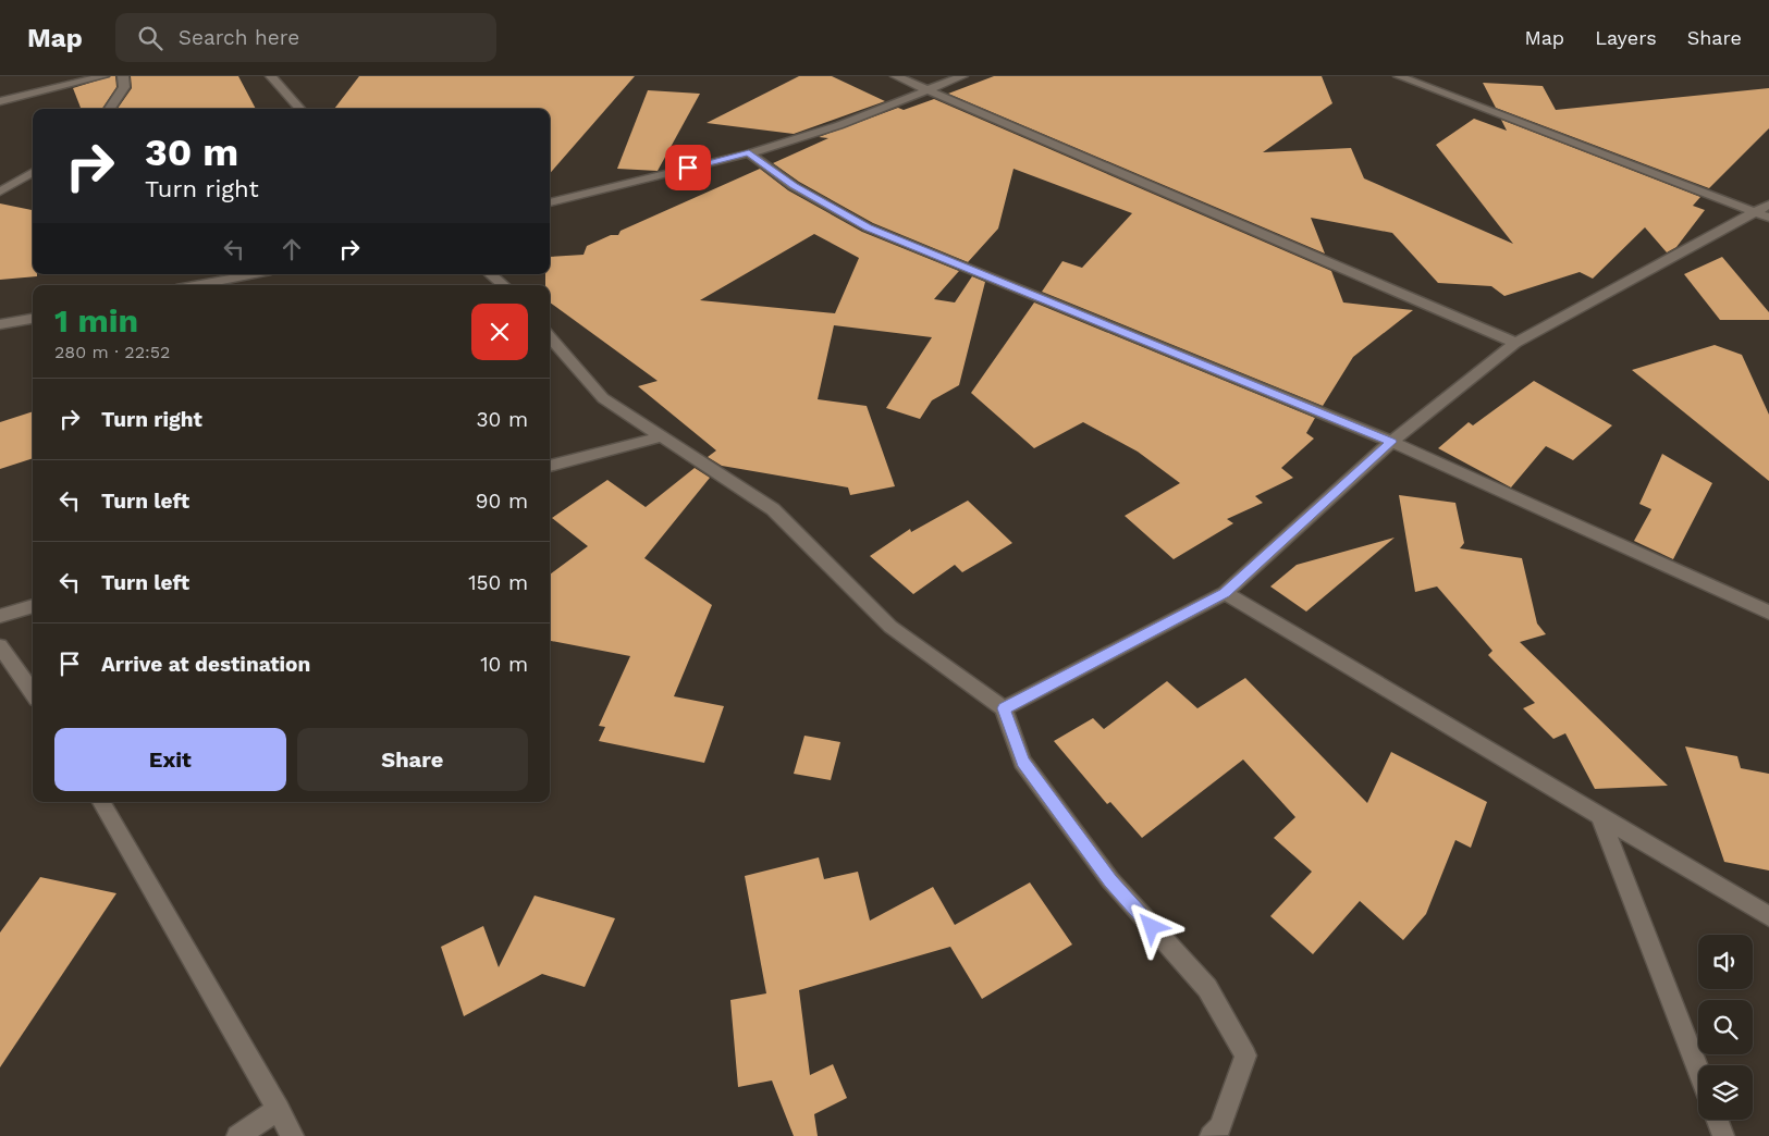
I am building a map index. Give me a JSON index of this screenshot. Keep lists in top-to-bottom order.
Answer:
{
  "page": {
    "header": "Map",
    "search": "Search here",
    "nav": ["Map", "Layers", "Share"],
    "turn": ["30 m", "Turn right"],
    "heading": ["1 min", "280 m · 22:52"],
    "list": [
      {
        "name": "Turn right",
        "value": "30 m"
      },
      {
        "name": "Turn left",
        "value": "90 m"
      },
      {
        "name": "Turn left",
        "value": "150 m"
      },
      {
        "name": "Arrive at destination",
        "value": "10 m"
      }
    ],
    "buttons": ["Exit", "Share"]
  }
}
